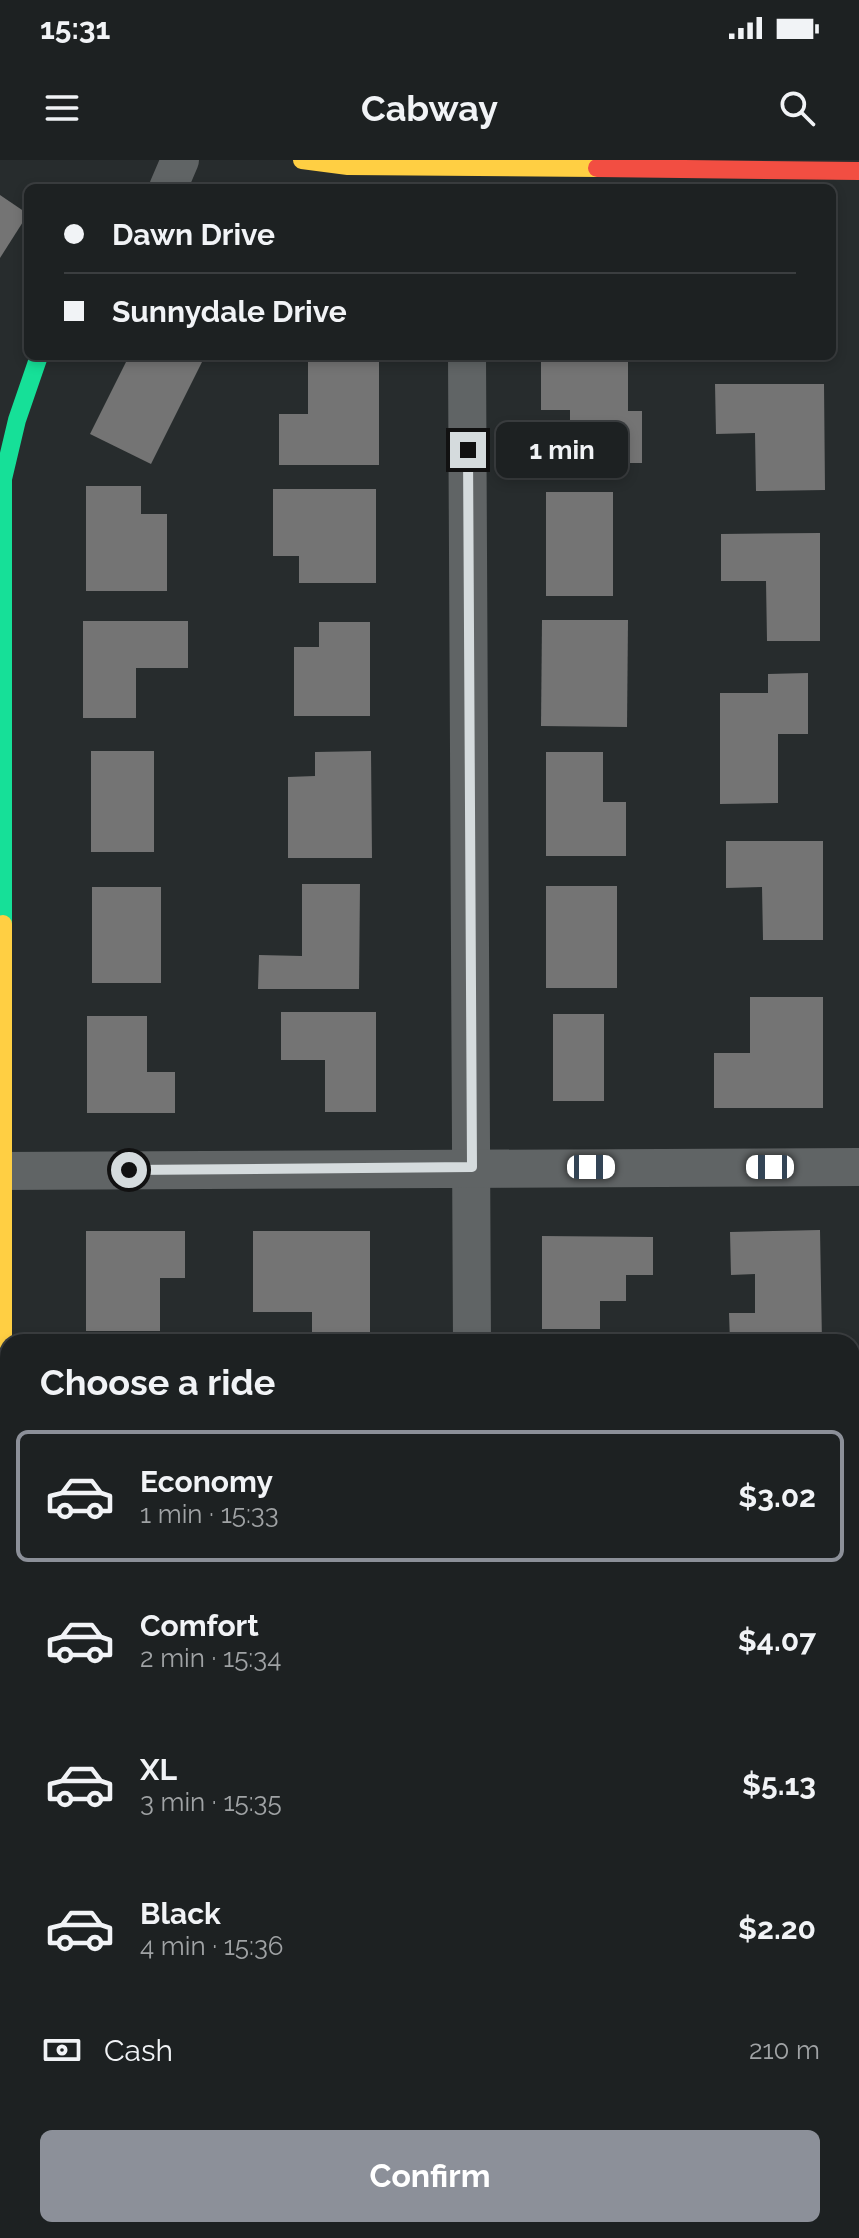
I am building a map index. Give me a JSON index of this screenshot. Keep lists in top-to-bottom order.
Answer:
{
  "page": {
    "status": "15:31",
    "header": "Cabway",
    "banner": ["Dawn Drive", "Sunnydale Drive"],
    "bubble": "1 min",
    "heading": "Choose a ride",
    "list": [
      {
        "name": "Economy",
        "note": "1 min · 15:33",
        "value": "$3.02"
      },
      {
        "name": "Comfort",
        "note": "2 min · 15:34",
        "value": "$4.07"
      },
      {
        "name": "XL",
        "note": "3 min · 15:35",
        "value": "$5.13"
      },
      {
        "name": "Black",
        "note": "4 min · 15:36",
        "value": "$2.20"
      }
    ],
    "pay": ["Cash", "210 m"],
    "buttons": "Confirm"
  }
}
